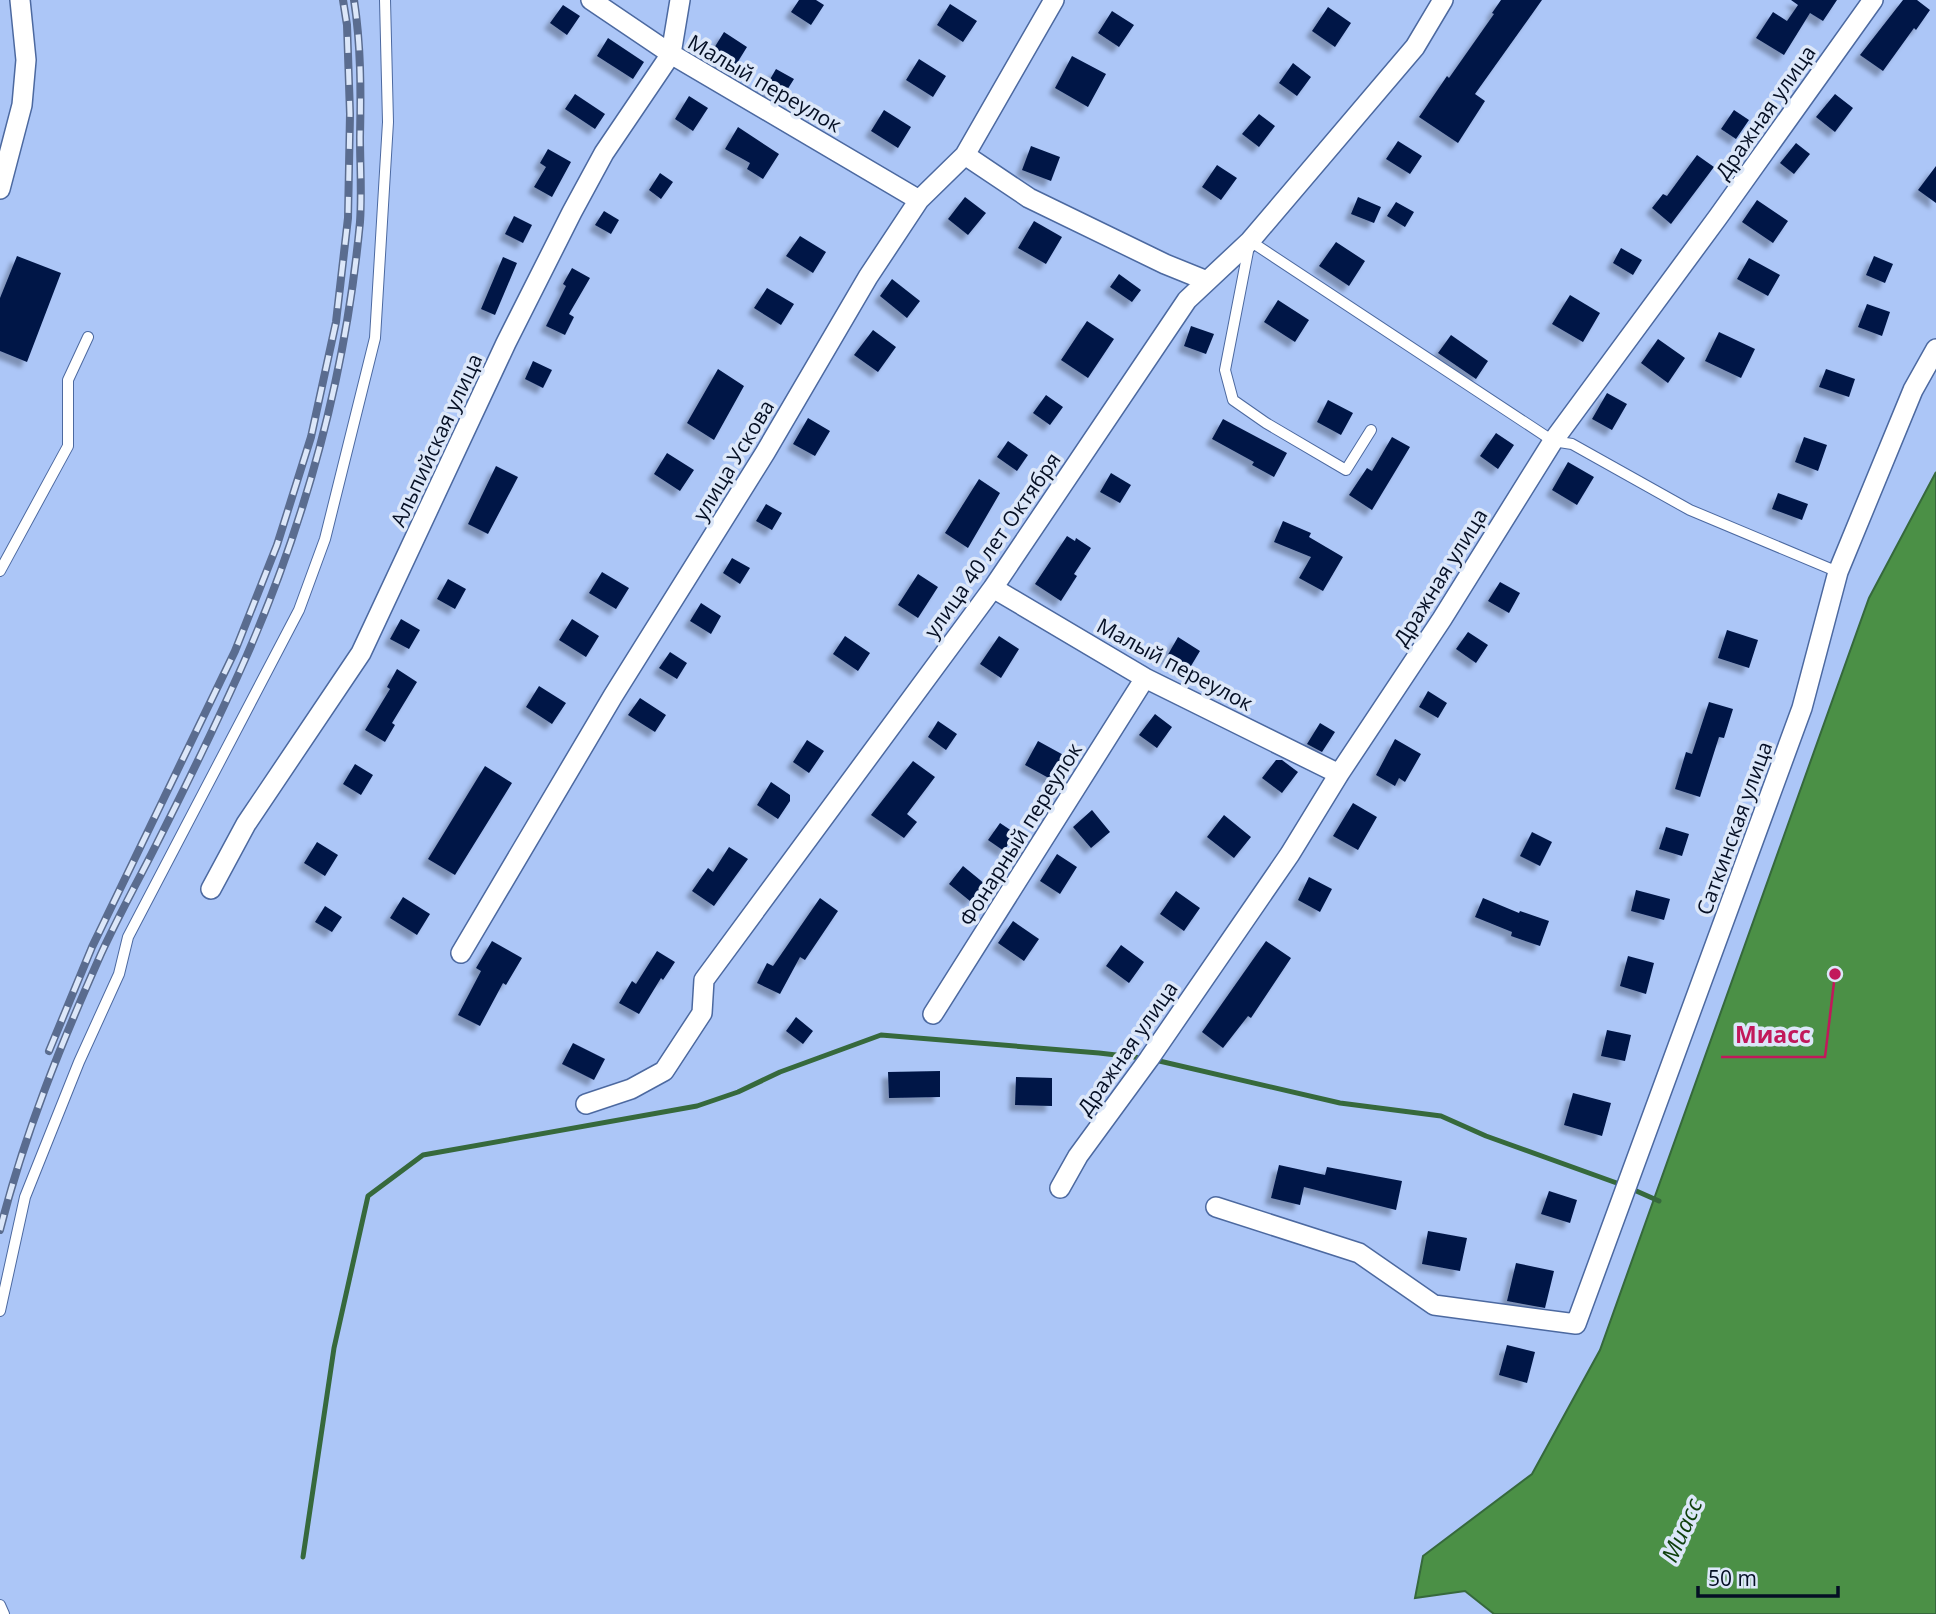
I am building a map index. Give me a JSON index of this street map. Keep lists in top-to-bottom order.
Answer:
{
  "streets": {
    "street": [
      "Малый переулок",
      "Дражная улица",
      "Альпийская улица",
      "улица Ускова",
      "улица 40 лет Октября",
      "Саткинская улица",
      "Фонарный переулок"
    ]
  },
  "crossings": [
    ["Малый переулок", "Дражная улица"],
    ["Малый переулок", "Альпийская улица"],
    ["Малый переулок", "улица Ускова"],
    ["Малый переулок", "улица 40 лет Октября"],
    ["Малый переулок", "Фонарный переулок"]
  ],
  "water": ["Миасс"],
  "places": ["Миасс"],
  "scale_bar": "50 m"
}
